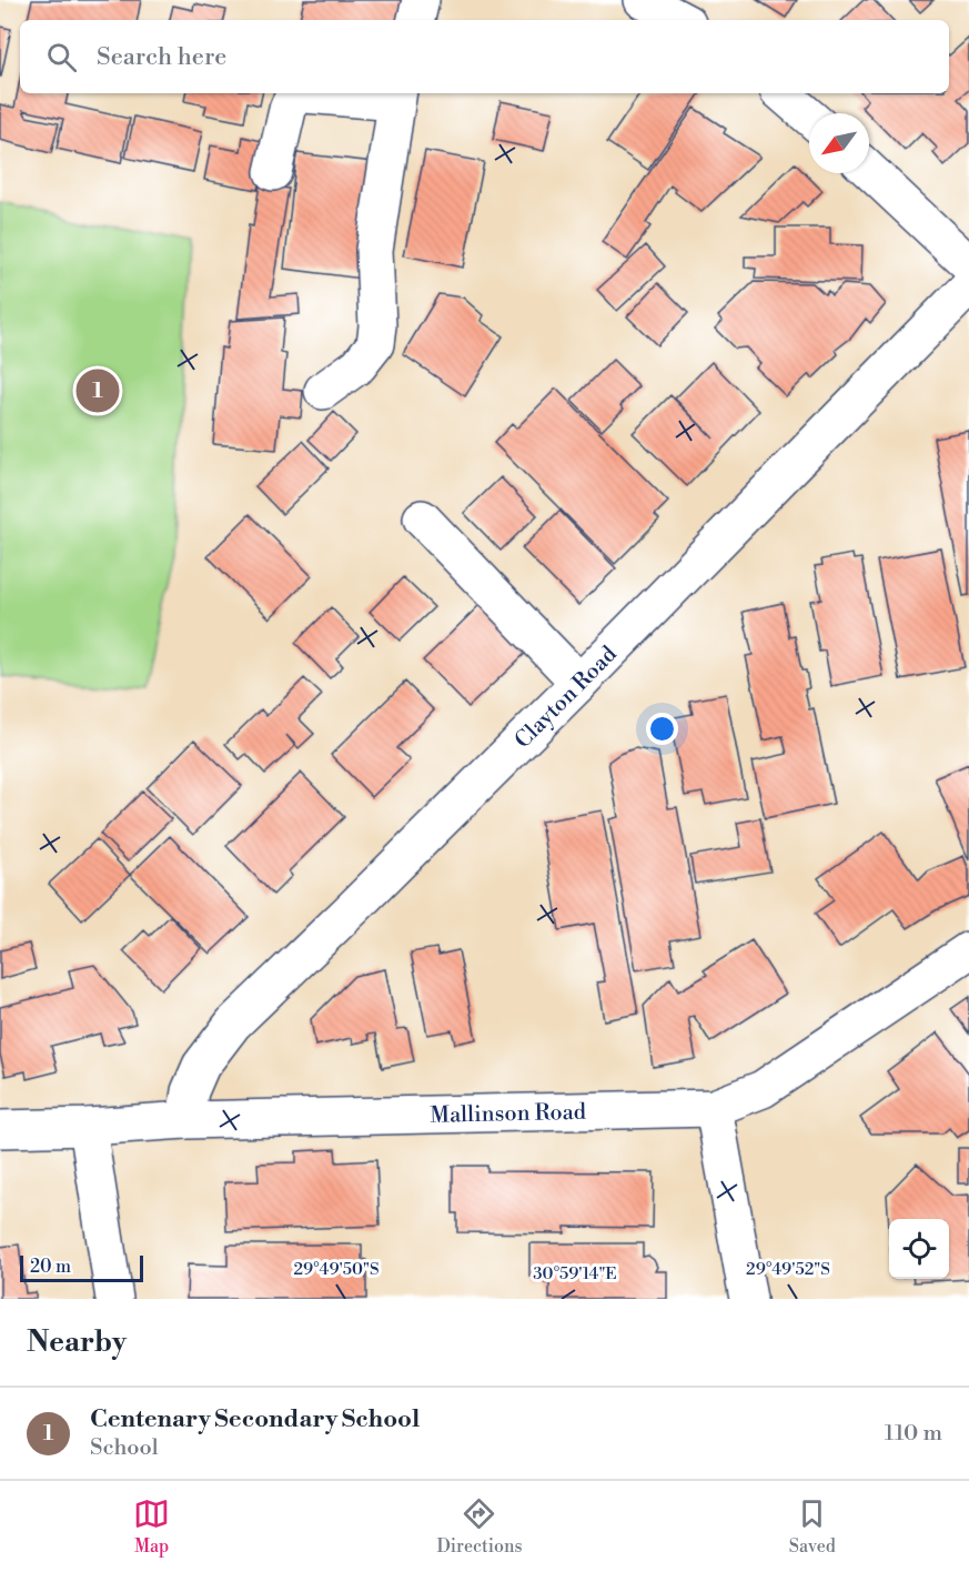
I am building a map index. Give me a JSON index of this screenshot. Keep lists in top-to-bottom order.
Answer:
{
  "streets": {
    "street": ["Clayton Road", "Mallinson Road"]
  },
  "crossings": [
    ["Clayton Road", "Mallinson Road"]
  ],
  "scale_bar": "20 m",
  "north": "bottom left",
  "page": {
    "search": "Search here",
    "pins": "1",
    "scale": "20 m",
    "heading": "Nearby",
    "list": [
      {
        "mark": "1",
        "name": "Centenary Secondary School",
        "note": "School",
        "value": "110 m"
      }
    ],
    "nav": ["Map", "Directions", "Saved"]
  },
  "coordinates": ["29°49'50\"S", "29°49'52\"S", "30°59'14\"E"]
}
